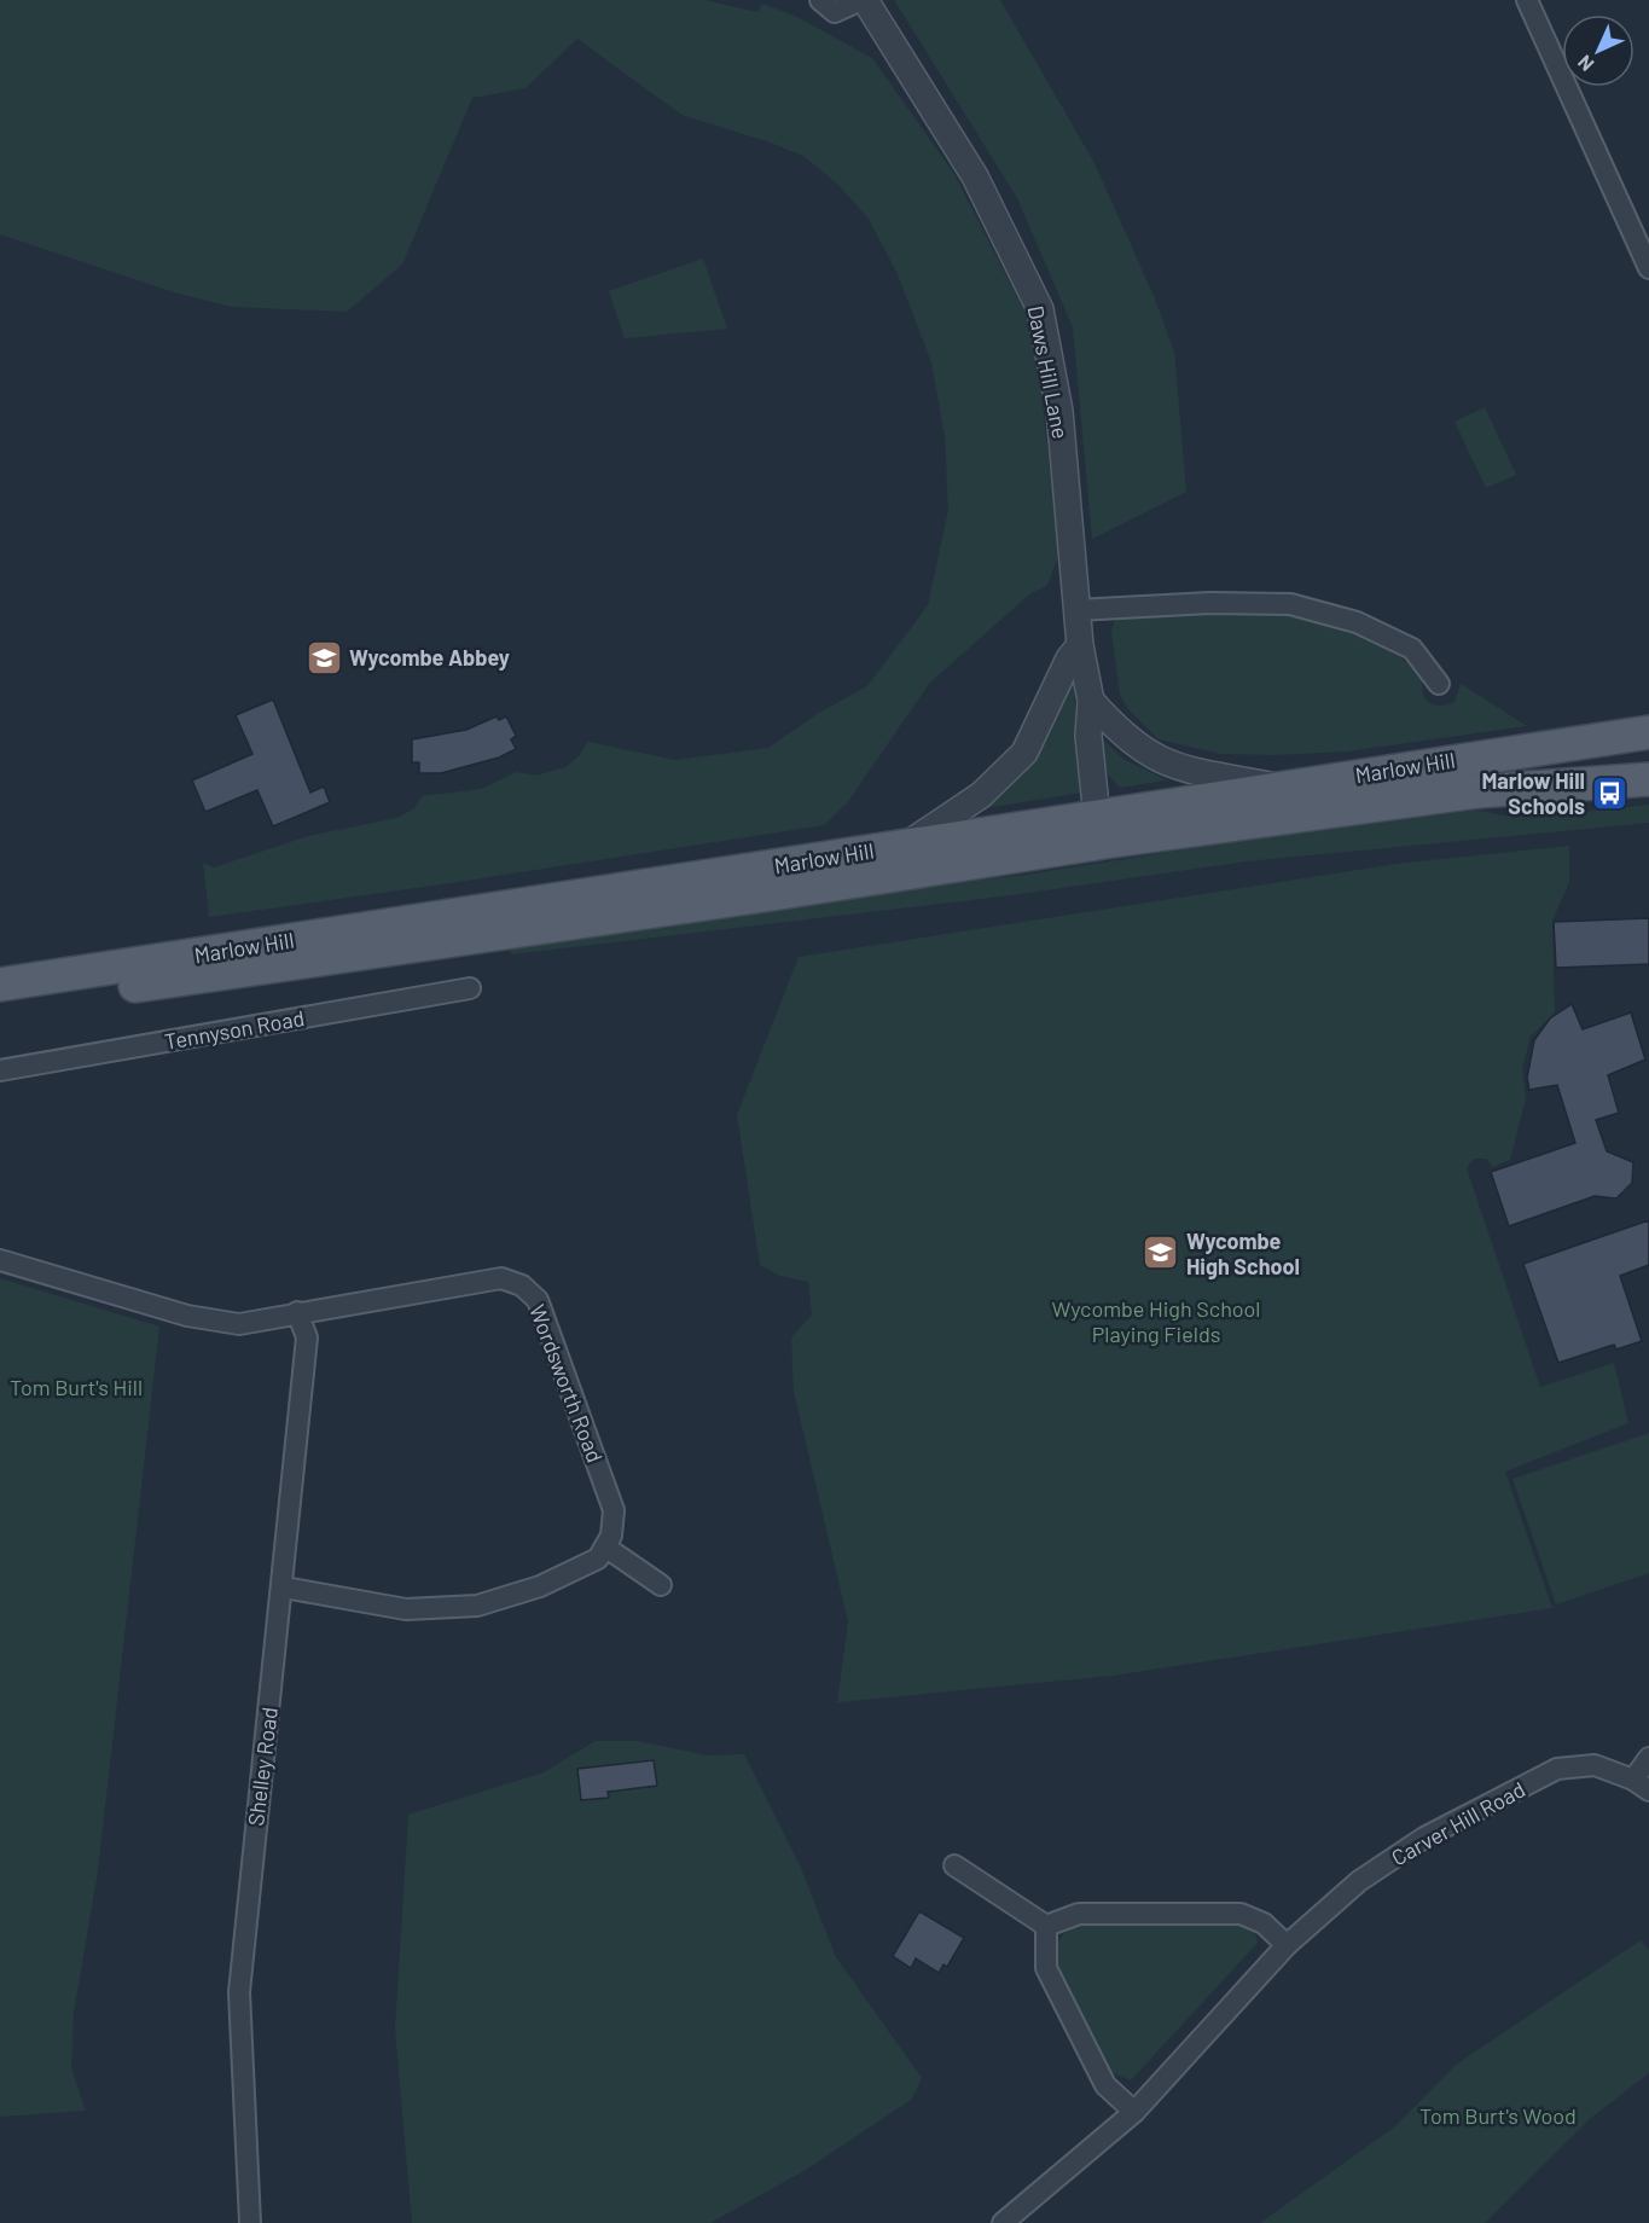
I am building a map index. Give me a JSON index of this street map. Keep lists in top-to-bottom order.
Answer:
{
  "streets": {
    "main road": ["Marlow Hill"],
    "street": [
      "Daws Hill Lane",
      "Tennyson Road",
      "Wordsworth Road",
      "Shelley Road",
      "Carver Hill Road"
    ]
  },
  "crossings": [
    ["Daws Hill Lane", "Marlow Hill"],
    ["Wordsworth Road", "Shelley Road"]
  ],
  "parks": ["Wycombe High School Playing Fields", "Tom Burt's Hill", "Tom Burt's Wood"],
  "places": {
    "school or university": ["Wycombe Abbey", "Wycombe High School"],
    "bus stop": ["Marlow Hill Schools"]
  },
  "north": "bottom left"
}
